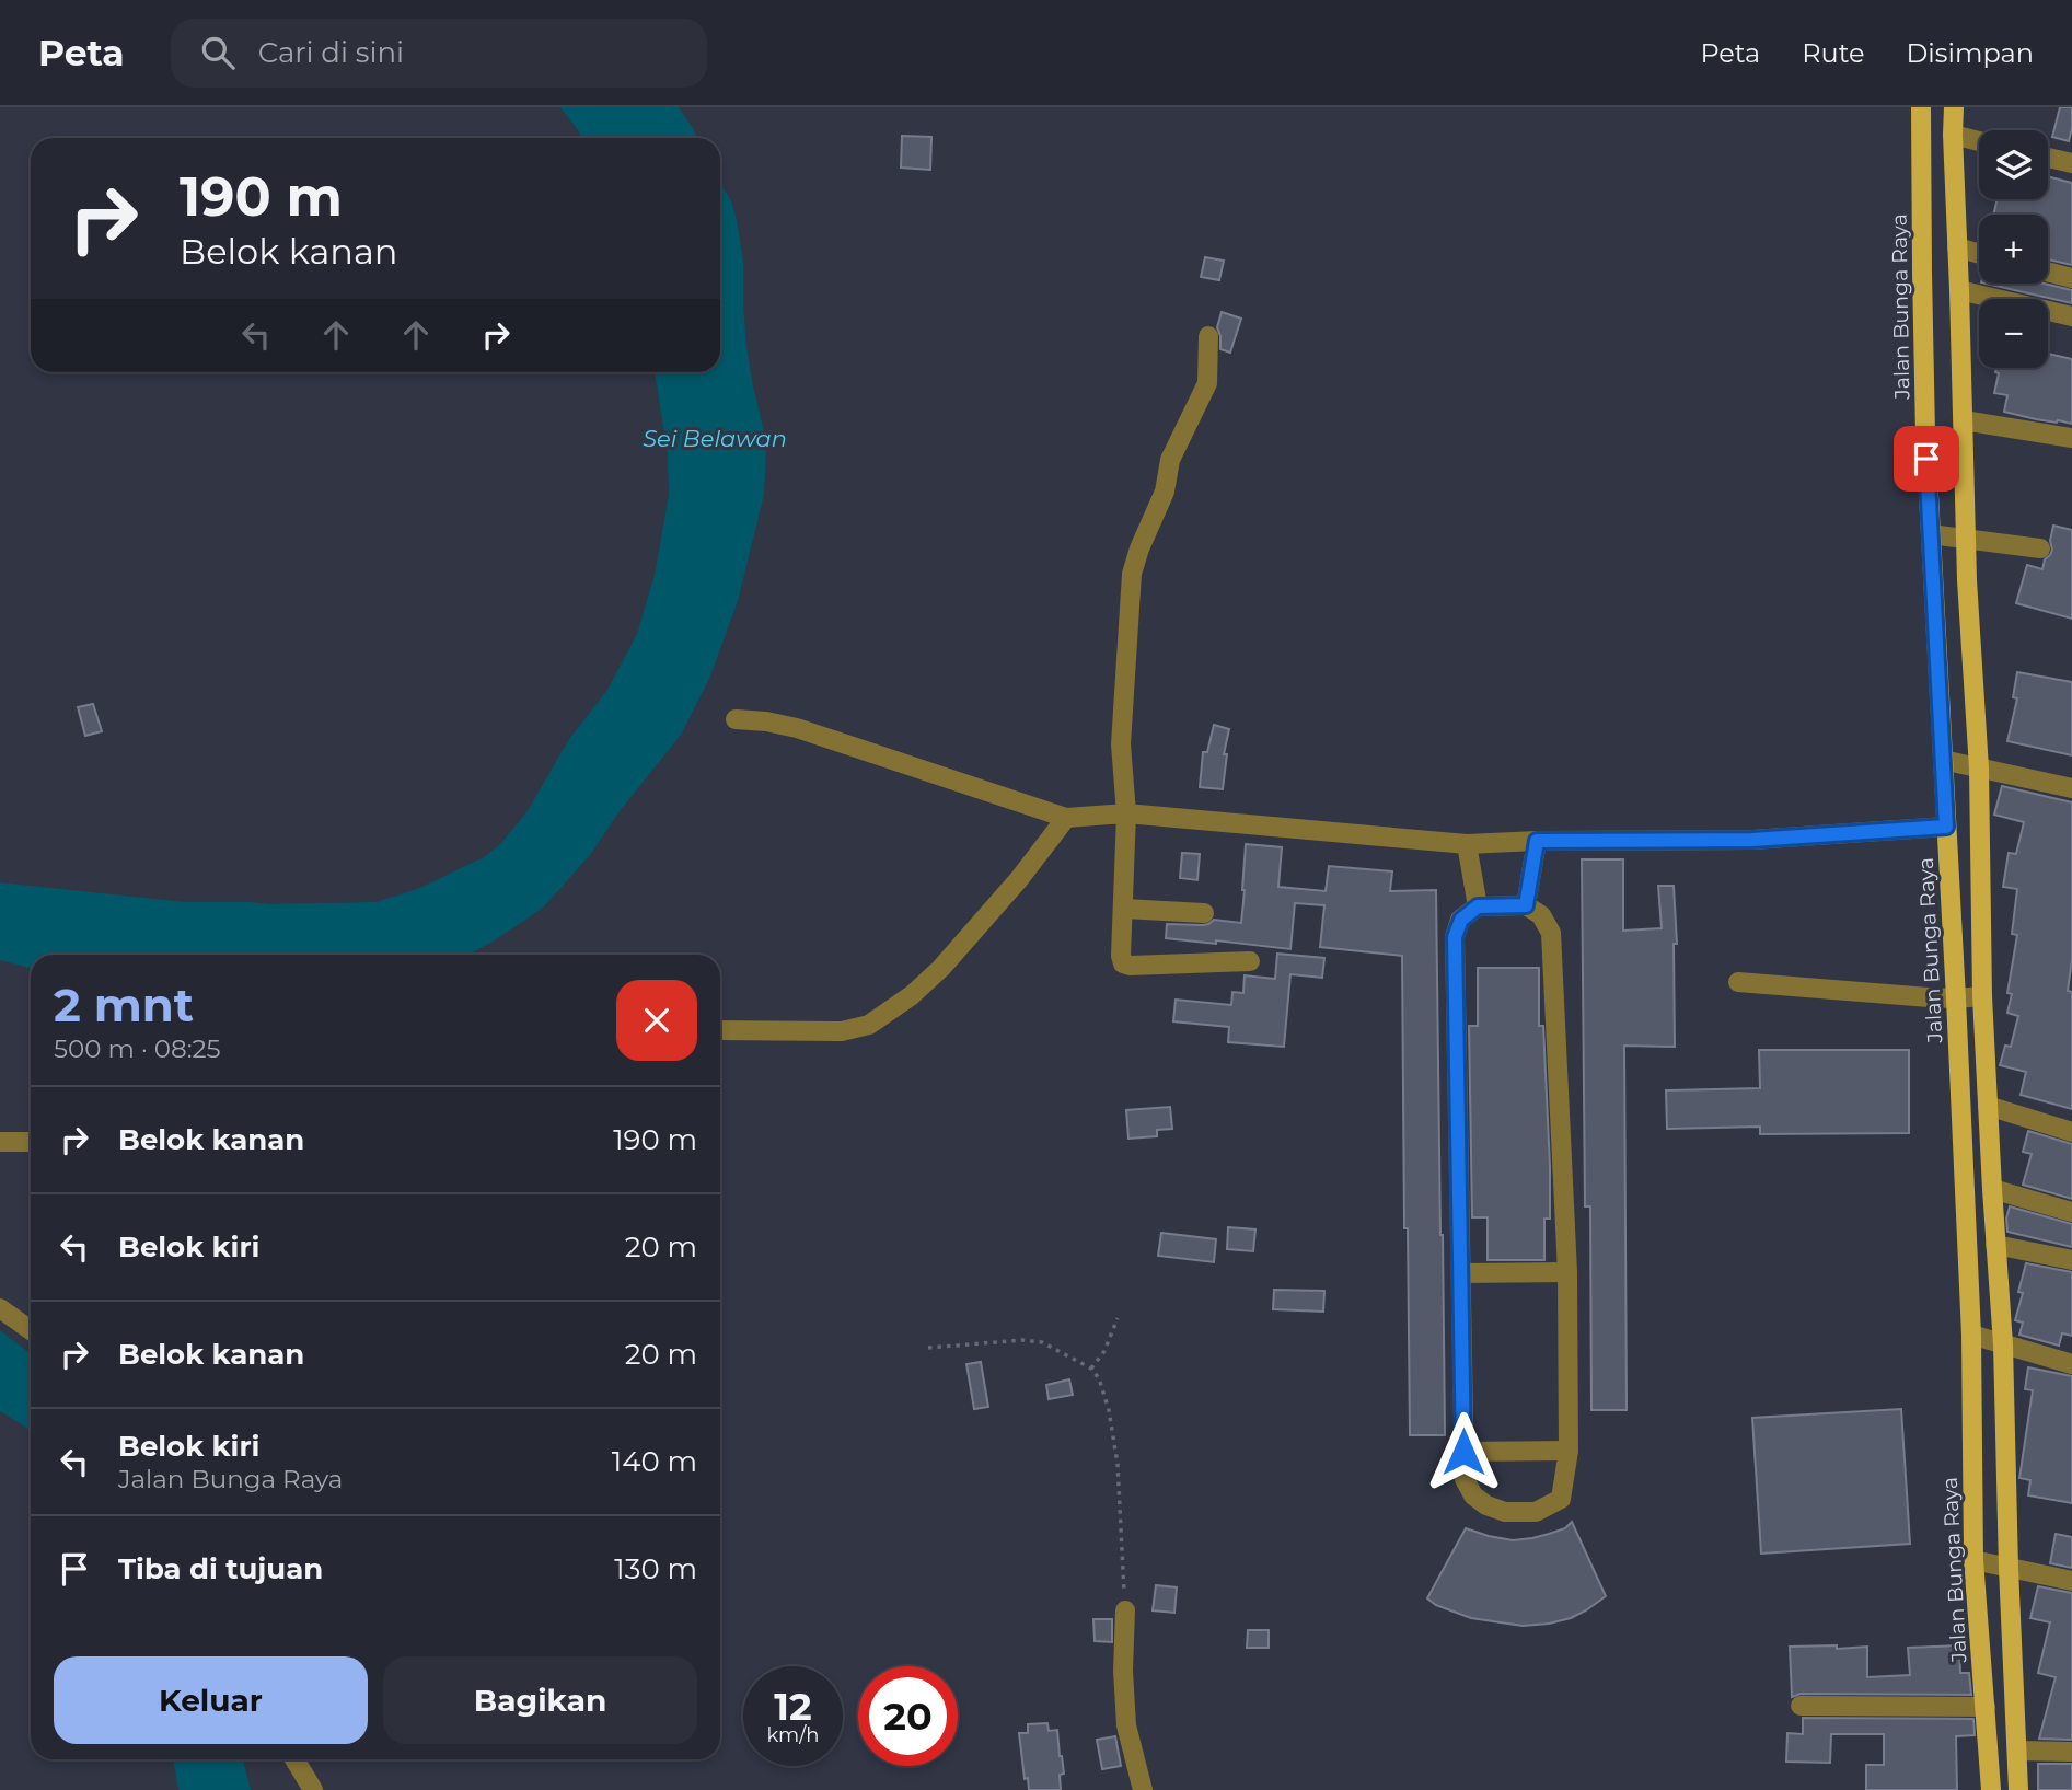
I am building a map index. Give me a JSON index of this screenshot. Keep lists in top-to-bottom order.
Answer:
{
  "streets": {
    "main road": ["Jalan Bunga Raya"]
  },
  "water": ["Sei Belawan"],
  "page": {
    "header": "Peta",
    "search": "Cari di sini",
    "nav": ["Peta", "Rute", "Disimpan"],
    "map_buttons": ["+", "−"],
    "turn": ["190 m", "Belok kanan"],
    "heading": ["2 mnt", "500 m · 08:25"],
    "list": [
      {
        "name": "Belok kanan",
        "value": "190 m"
      },
      {
        "name": "Belok kiri",
        "value": "20 m"
      },
      {
        "name": "Belok kanan",
        "value": "20 m"
      },
      {
        "name": "Belok kiri",
        "note": "Jalan Bunga Raya",
        "value": "140 m"
      },
      {
        "name": "Tiba di tujuan",
        "value": "130 m"
      }
    ],
    "buttons": ["Keluar", "Bagikan"],
    "speed": "12 km/h",
    "limit": "20"
  }
}
